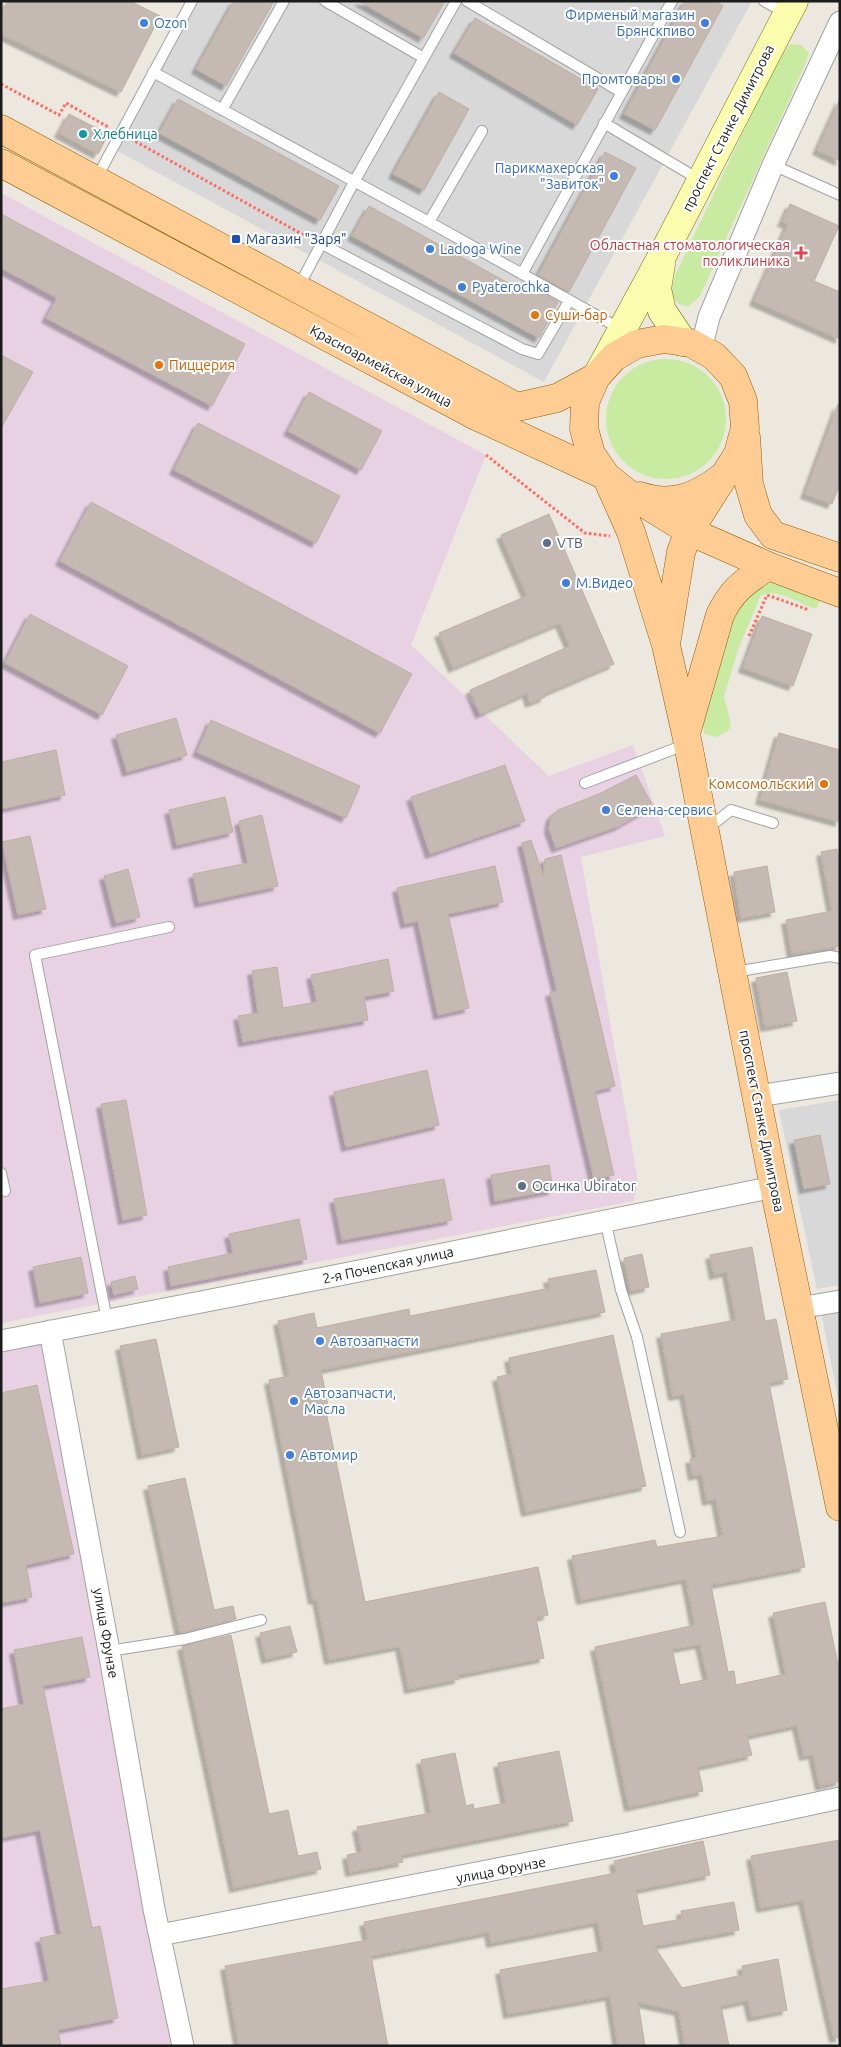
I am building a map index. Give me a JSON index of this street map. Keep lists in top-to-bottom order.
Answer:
{
  "streets": {
    "main road": ["проспект Станке Димитрова", "Красноармейская улица"],
    "street": ["2-я Почепская улица", "улица Фрунзе"]
  },
  "crossings": [
    ["проспект Станке Димитрова", "Красноармейская улица"],
    ["проспект Станке Димитрова", "2-я Почепская улица"],
    ["2-я Почепская улица", "улица Фрунзе"]
  ],
  "places": {
    "other": [
      "Ozon",
      "Фирменый магазин Брянскпиво",
      "Промтовары",
      "Хлебница",
      "Парикмахерская \"Завиток\"",
      "Ladoga Wine",
      "Pyaterochka",
      "Суши-бар",
      "Пиццерия",
      "VTB",
      "М.Видео",
      "Комсомольский",
      "Селена-сервис",
      "Осинка Ubirator",
      "Автозапчасти",
      "Автозапчасти, Масла",
      "Автомир"
    ],
    "transit": ["Магазин \"Заря\""],
    "health": ["Областная стоматологическая поликлиника"]
  }
}
